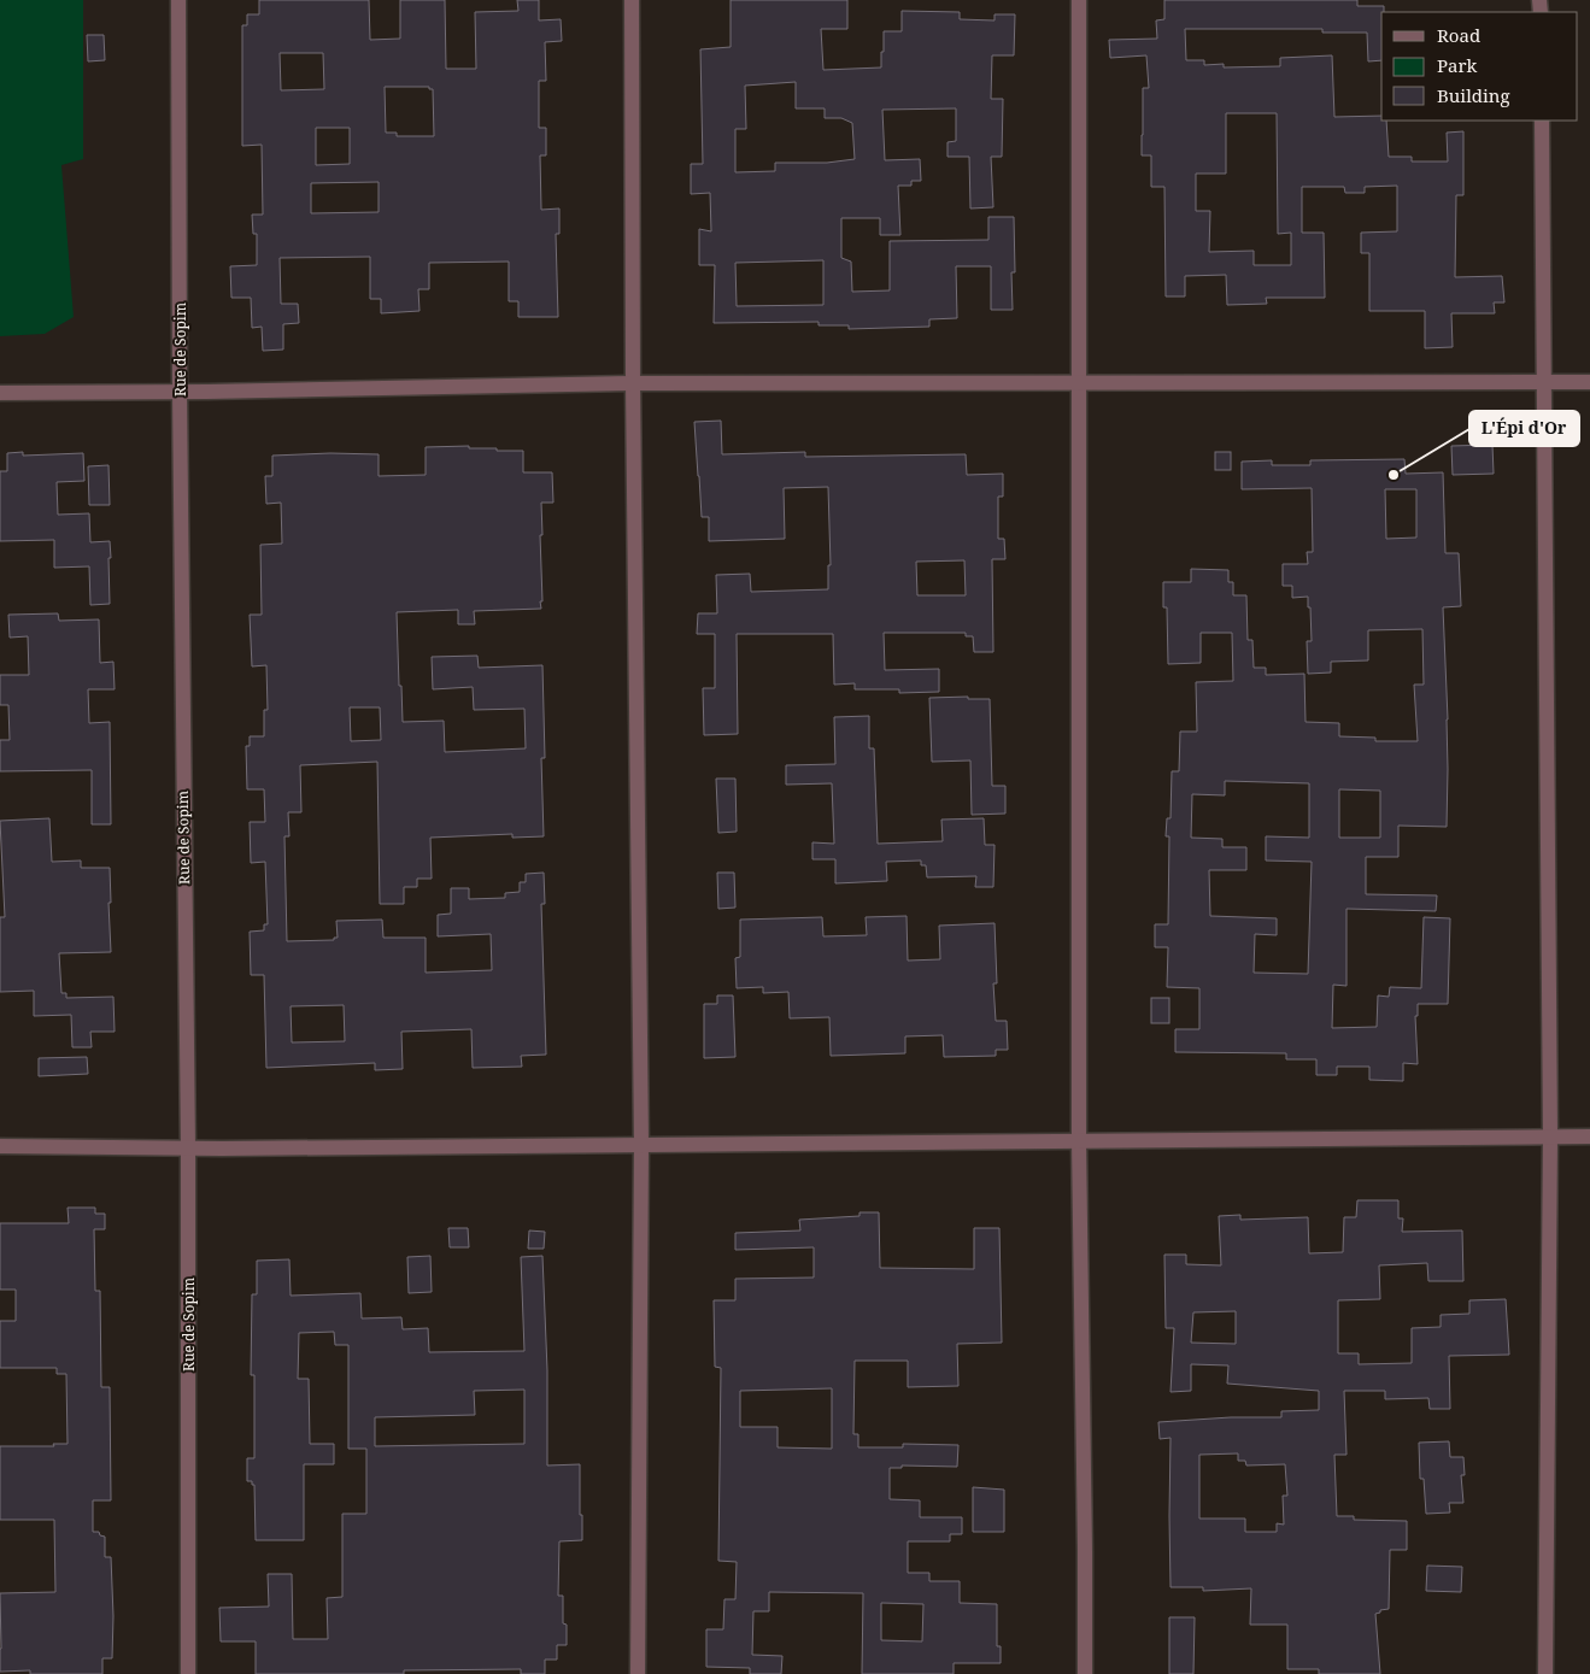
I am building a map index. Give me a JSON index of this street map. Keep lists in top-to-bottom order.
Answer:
{
  "streets": {
    "street": ["Rue de Sopim"]
  },
  "places": ["L'Épi d'Or"],
  "legend": ["Road", "Park", "Building"]
}
